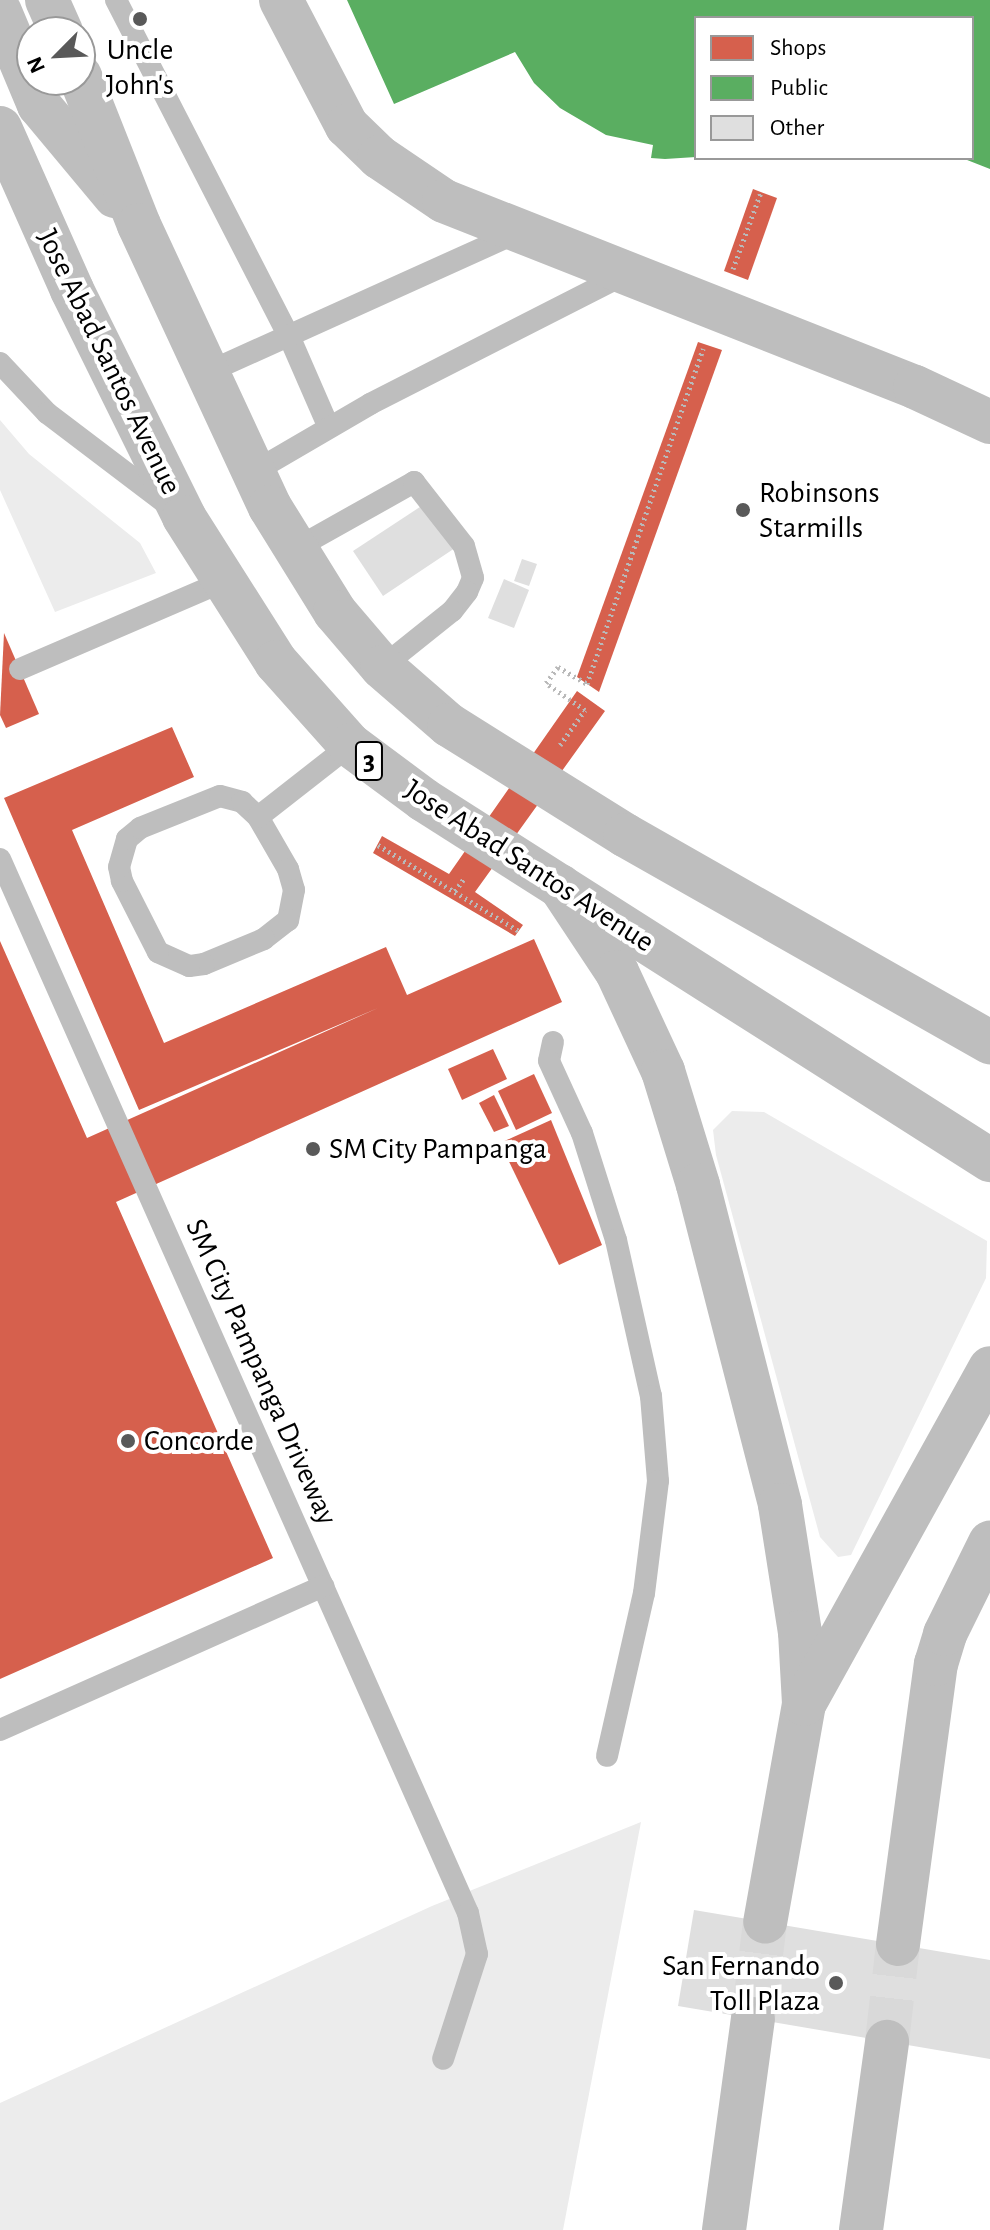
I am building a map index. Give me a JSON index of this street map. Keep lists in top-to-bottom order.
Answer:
{
  "streets": {
    "main road": ["Jose Abad Santos Avenue", "3"],
    "lane": ["SM City Pampanga Driveway"]
  },
  "places": [
    "Uncle John's",
    "Robinsons Starmills",
    "SM City Pampanga",
    "Concorde",
    "San Fernando Toll Plaza"
  ],
  "legend": ["Shops", "Public", "Other"],
  "north": "bottom left"
}
